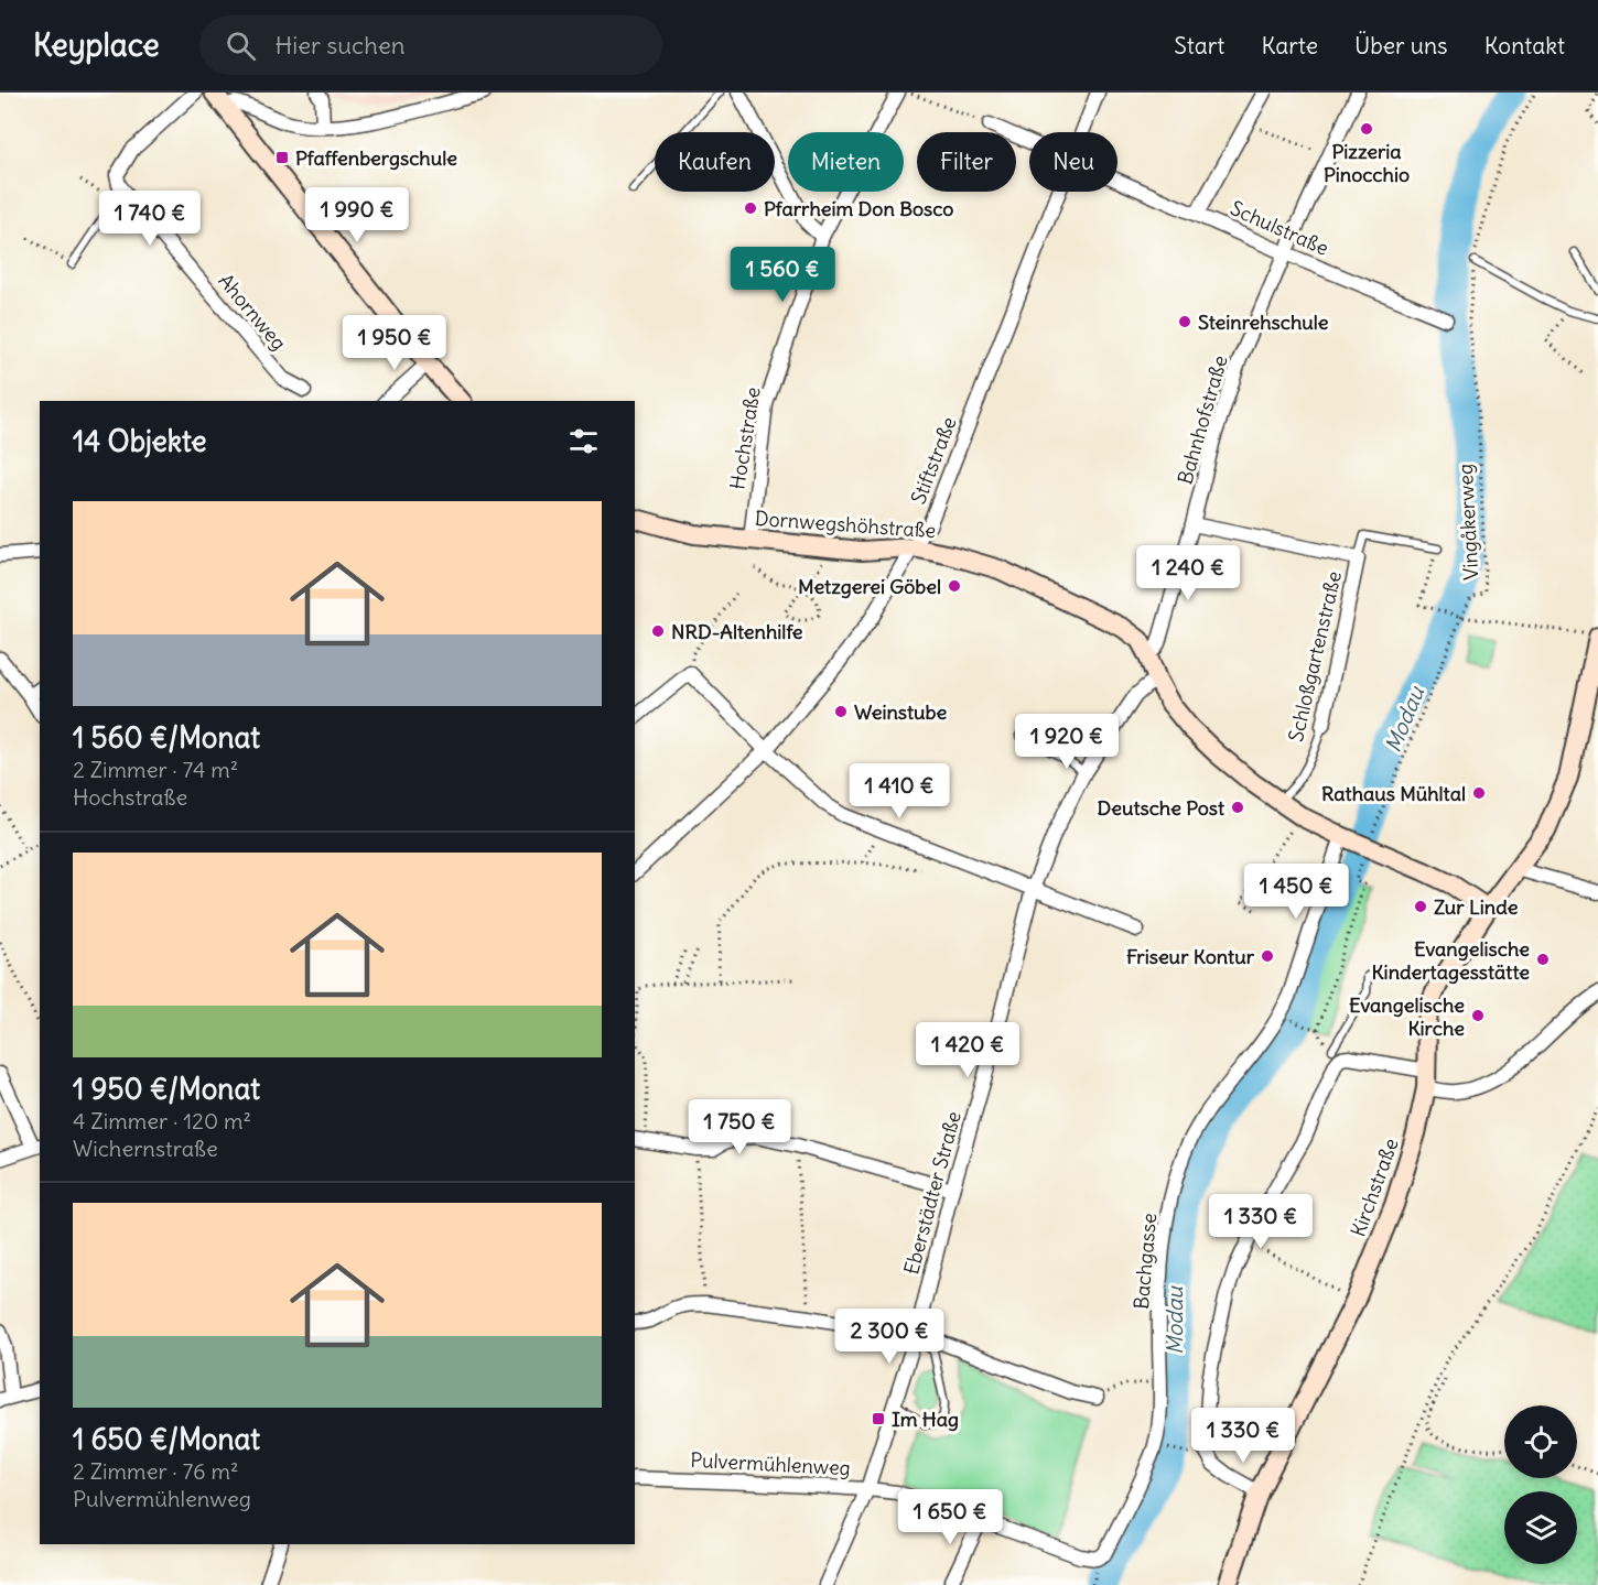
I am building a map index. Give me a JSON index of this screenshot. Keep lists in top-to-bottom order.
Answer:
{
  "streets": {
    "street": [
      "Schulstraße",
      "Ahornweg",
      "Bahnhofstraße",
      "Hochstraße",
      "Stiftstraße",
      "Dornwegshöhstraße",
      "Schloßgartenstraße",
      "Kirchstraße",
      "Eberstädter Straße",
      "Bachgasse",
      "Pulvermühlenweg"
    ],
    "path": ["Vingåkerweg"]
  },
  "crossings": [
    ["Schulstraße", "Bahnhofstraße"],
    ["Bahnhofstraße", "Dornwegshöhstraße"],
    ["Bahnhofstraße", "Schloßgartenstraße"],
    ["Hochstraße", "Dornwegshöhstraße"],
    ["Stiftstraße", "Dornwegshöhstraße"],
    ["Vingåkerweg", "Dornwegshöhstraße"],
    ["Dornwegshöhstraße", "Schloßgartenstraße"],
    ["Dornwegshöhstraße", "Kirchstraße"],
    ["Dornwegshöhstraße", "Eberstädter Straße"],
    ["Dornwegshöhstraße", "Bachgasse"],
    ["Eberstädter Straße", "Pulvermühlenweg"],
    ["Bachgasse", "Pulvermühlenweg"]
  ],
  "water": ["Modau"],
  "places": {
    "other": [
      "Pizzeria Pinocchio",
      "Pfarrheim Don Bosco",
      "Steinrehschule",
      "Metzgerei Göbel",
      "NRD-Altenhilfe",
      "Weinstube",
      "Rathaus Mühltal",
      "Deutsche Post",
      "Zur Linde",
      "Friseur Kontur",
      "Evangelische Kindertagesstätte",
      "Evangelische Kirche"
    ],
    "transit": ["Pfaffenbergschule", "Im Hag"]
  },
  "page": {
    "header": "Keyplace",
    "search": "Hier suchen",
    "nav": [
      "Start",
      "Karte",
      "Über uns",
      "Kontakt"
    ],
    "chip": [
      "Kaufen",
      "Mieten",
      "Filter",
      "Neu"
    ],
    "price": [
      "1 990 €",
      "1 740 €",
      "1 560 €",
      "1 950 €",
      "1 240 €",
      "1 920 €",
      "1 410 €",
      "1 450 €",
      "1 420 €",
      "1 750 €",
      "1 330 €",
      "2 300 €",
      "1 330 €",
      "1 650 €"
    ],
    "heading": "14 Objekte",
    "list": [
      {
        "name": "1 560 €/Monat",
        "note": "2 Zimmer · 74 m² · Hochstraße"
      },
      {
        "name": "1 950 €/Monat",
        "note": "4 Zimmer · 120 m² · Wichernstraße"
      },
      {
        "name": "1 650 €/Monat",
        "note": "2 Zimmer · 76 m² · Pulvermühlenweg"
      }
    ]
  }
}
